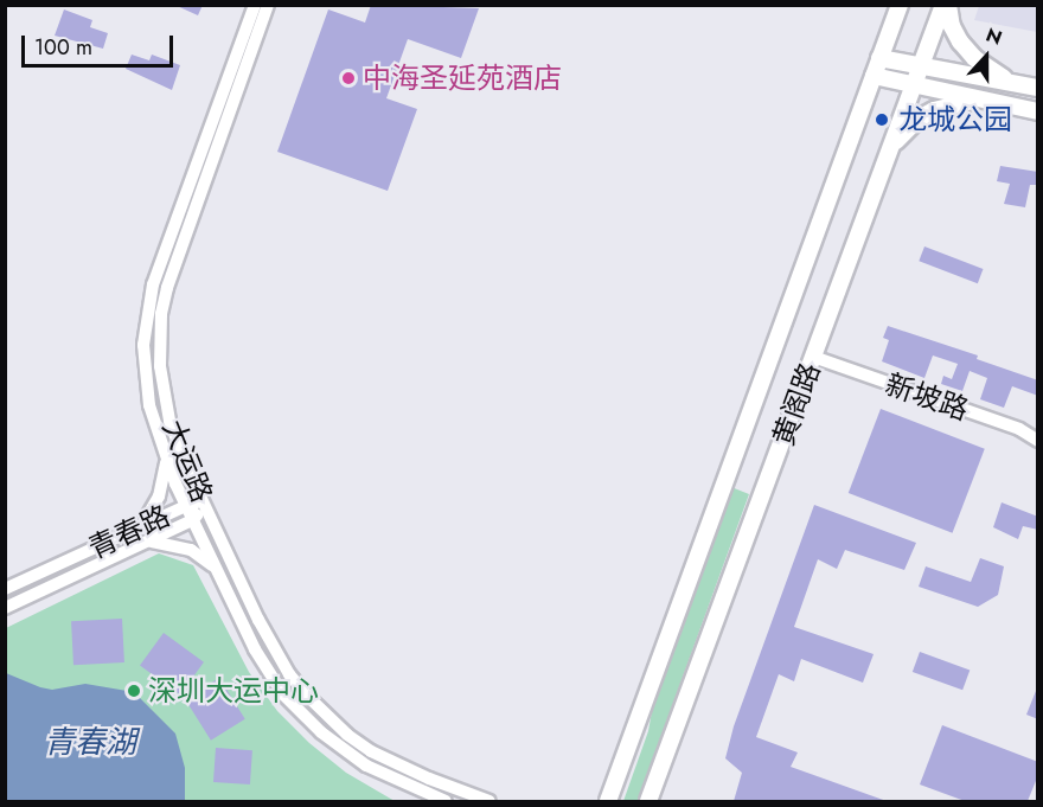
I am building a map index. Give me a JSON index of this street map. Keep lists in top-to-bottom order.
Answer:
{
  "streets": {
    "main road": ["黄阁路"],
    "street": ["新坡路", "大运路", "青春路"]
  },
  "crossings": [
    ["新坡路", "黄阁路"],
    ["大运路", "青春路"]
  ],
  "water": ["青春湖"],
  "places": ["中海圣延苑酒店", "龙城公园", "深圳大运中心"],
  "scale_bar": "100 m",
  "north": "top"
}
